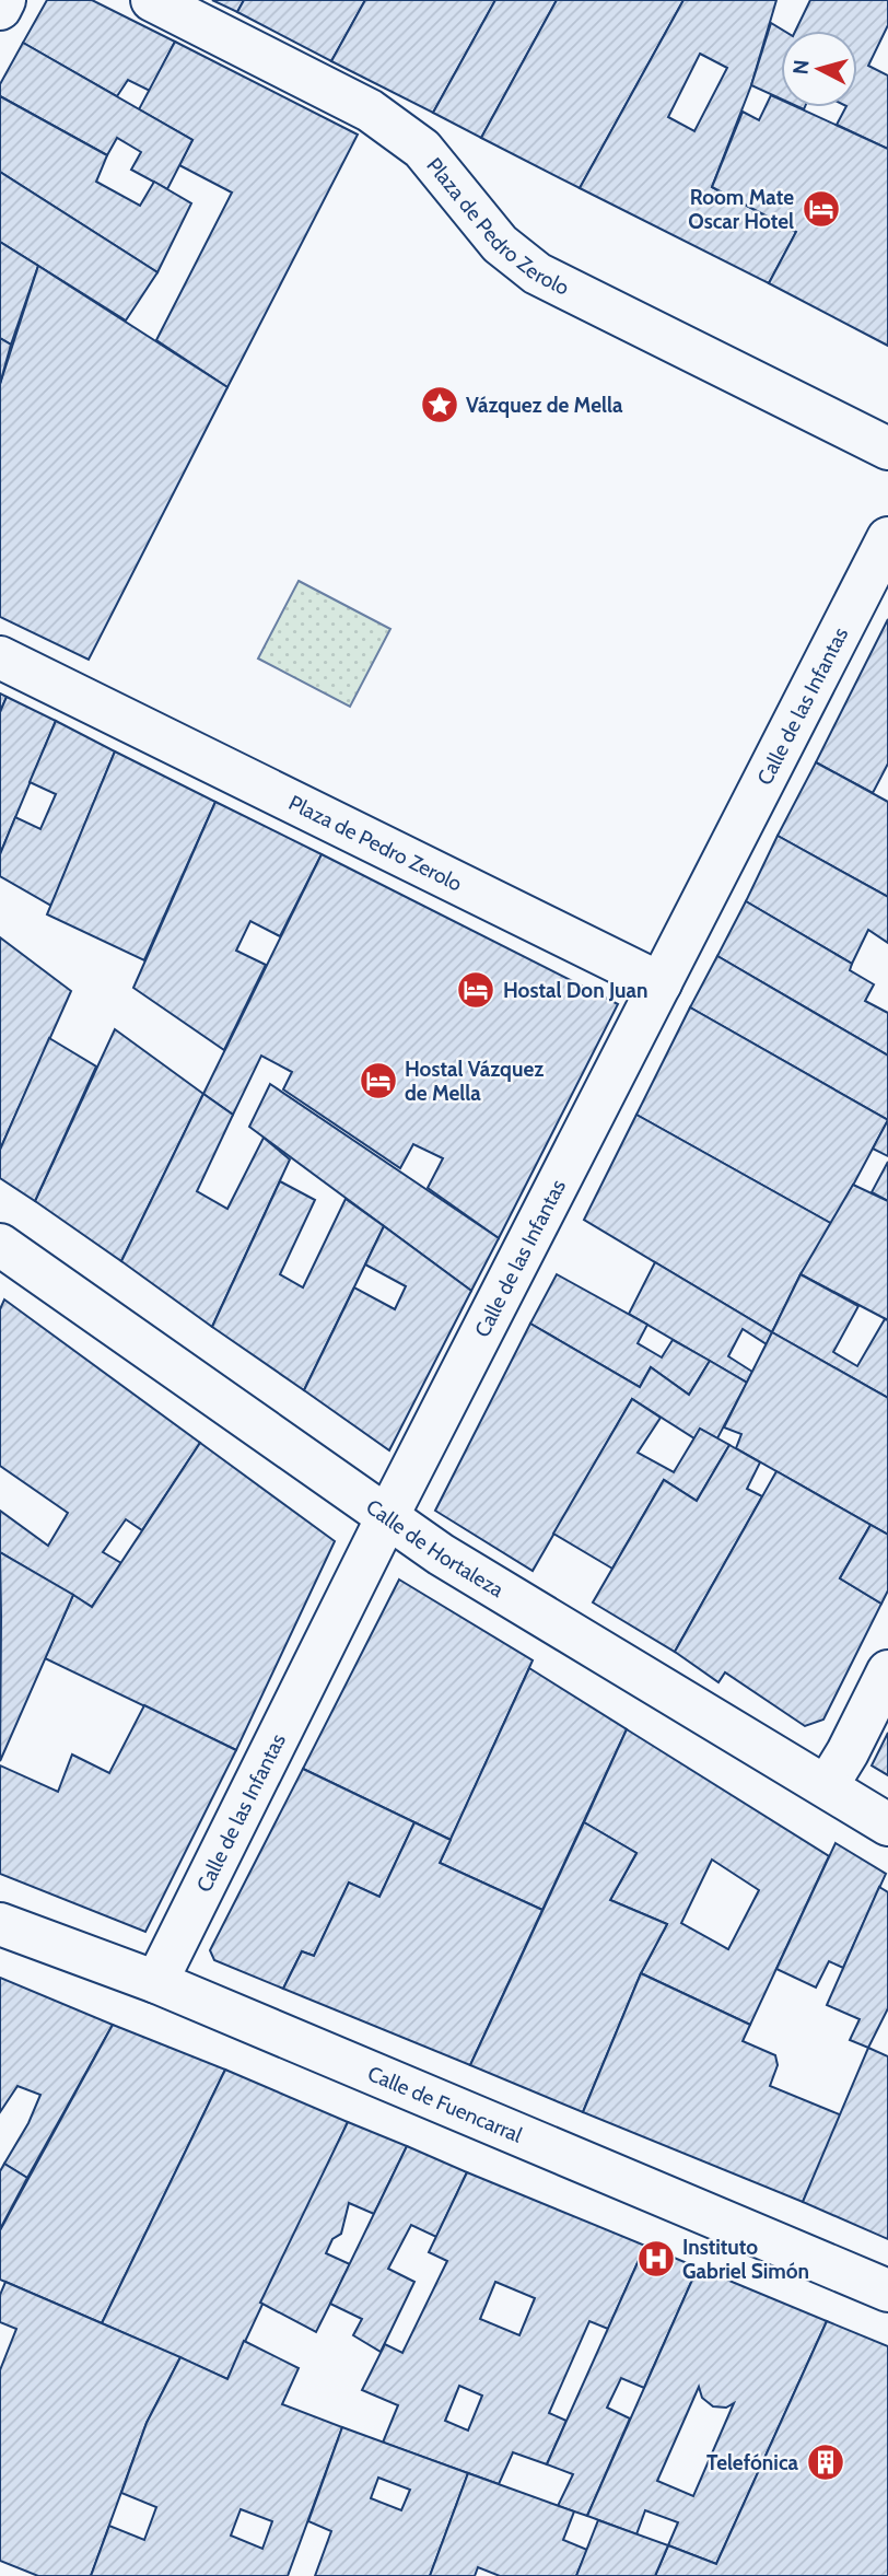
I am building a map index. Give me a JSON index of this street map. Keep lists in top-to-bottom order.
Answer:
{
  "streets": {
    "street": [
      "Plaza de Pedro Zerolo",
      "Calle de las Infantas",
      "Calle de Hortaleza",
      "Calle de Fuencarral"
    ]
  },
  "crossings": [
    ["Plaza de Pedro Zerolo", "Calle de las Infantas"],
    ["Calle de las Infantas", "Calle de Hortaleza"],
    ["Calle de las Infantas", "Calle de Fuencarral"]
  ],
  "places": {
    "hotel": ["Room Mate Oscar Hotel", "Hostal Don Juan", "Hostal Vázquez de Mella"],
    "place": ["Vázquez de Mella"],
    "hospital": ["Instituto Gabriel Simón"],
    "building": ["Telefónica"]
  },
  "north": "left"
}
